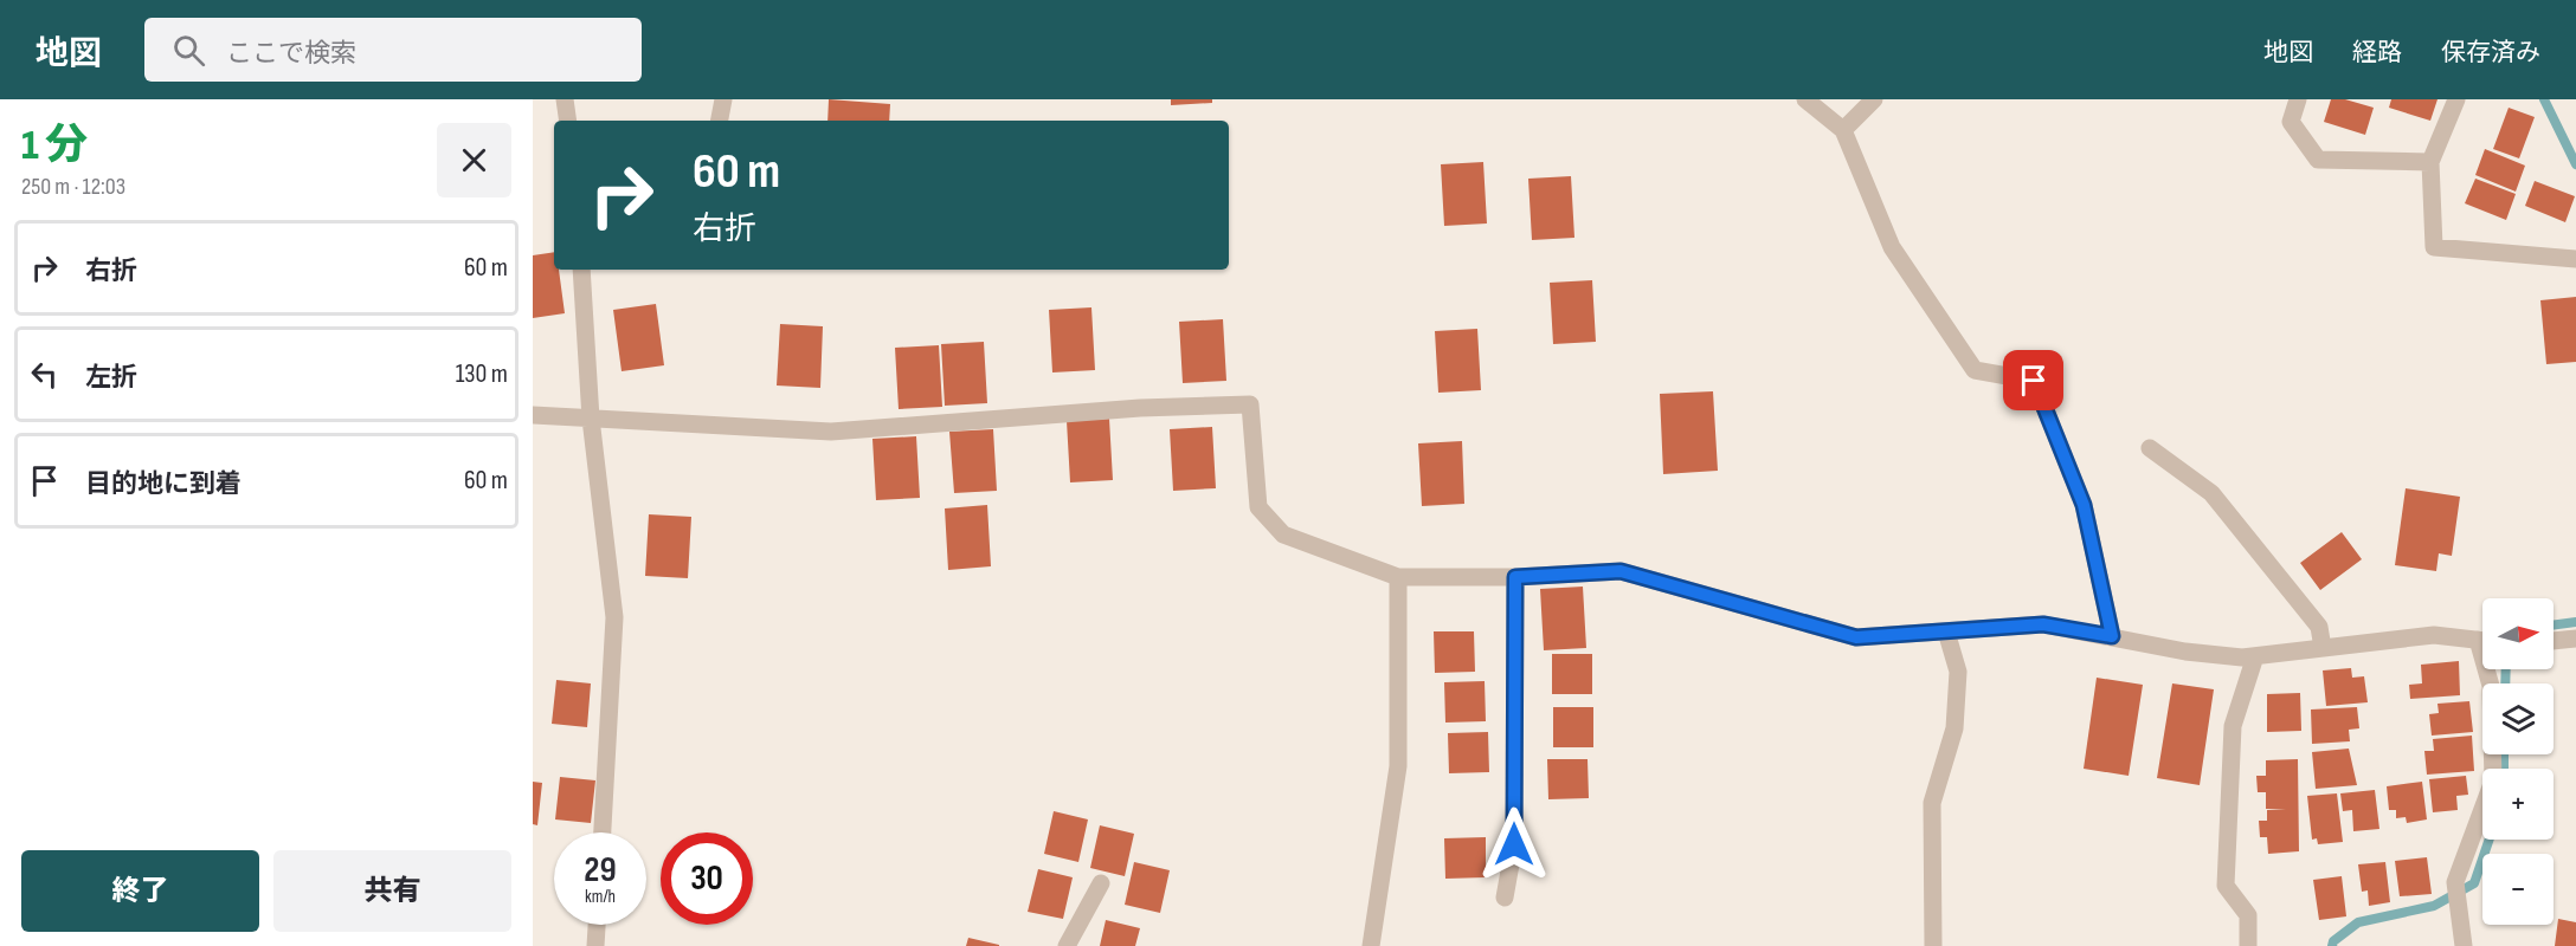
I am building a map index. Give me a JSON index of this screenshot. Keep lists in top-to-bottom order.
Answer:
{
  "north": "right",
  "page": {
    "header": "地図",
    "search": "ここで検索",
    "nav": ["地図", "経路", "保存済み"],
    "heading": ["1 分", "250 m · 12:03"],
    "turn": ["60 m", "右折"],
    "list": [
      {
        "name": "右折",
        "value": "60 m"
      },
      {
        "name": "左折",
        "value": "130 m"
      },
      {
        "name": "目的地に到着",
        "value": "60 m"
      }
    ],
    "map_buttons": ["+", "−"],
    "speed": "29 km/h",
    "limit": "30",
    "buttons": ["終了", "共有"]
  }
}
